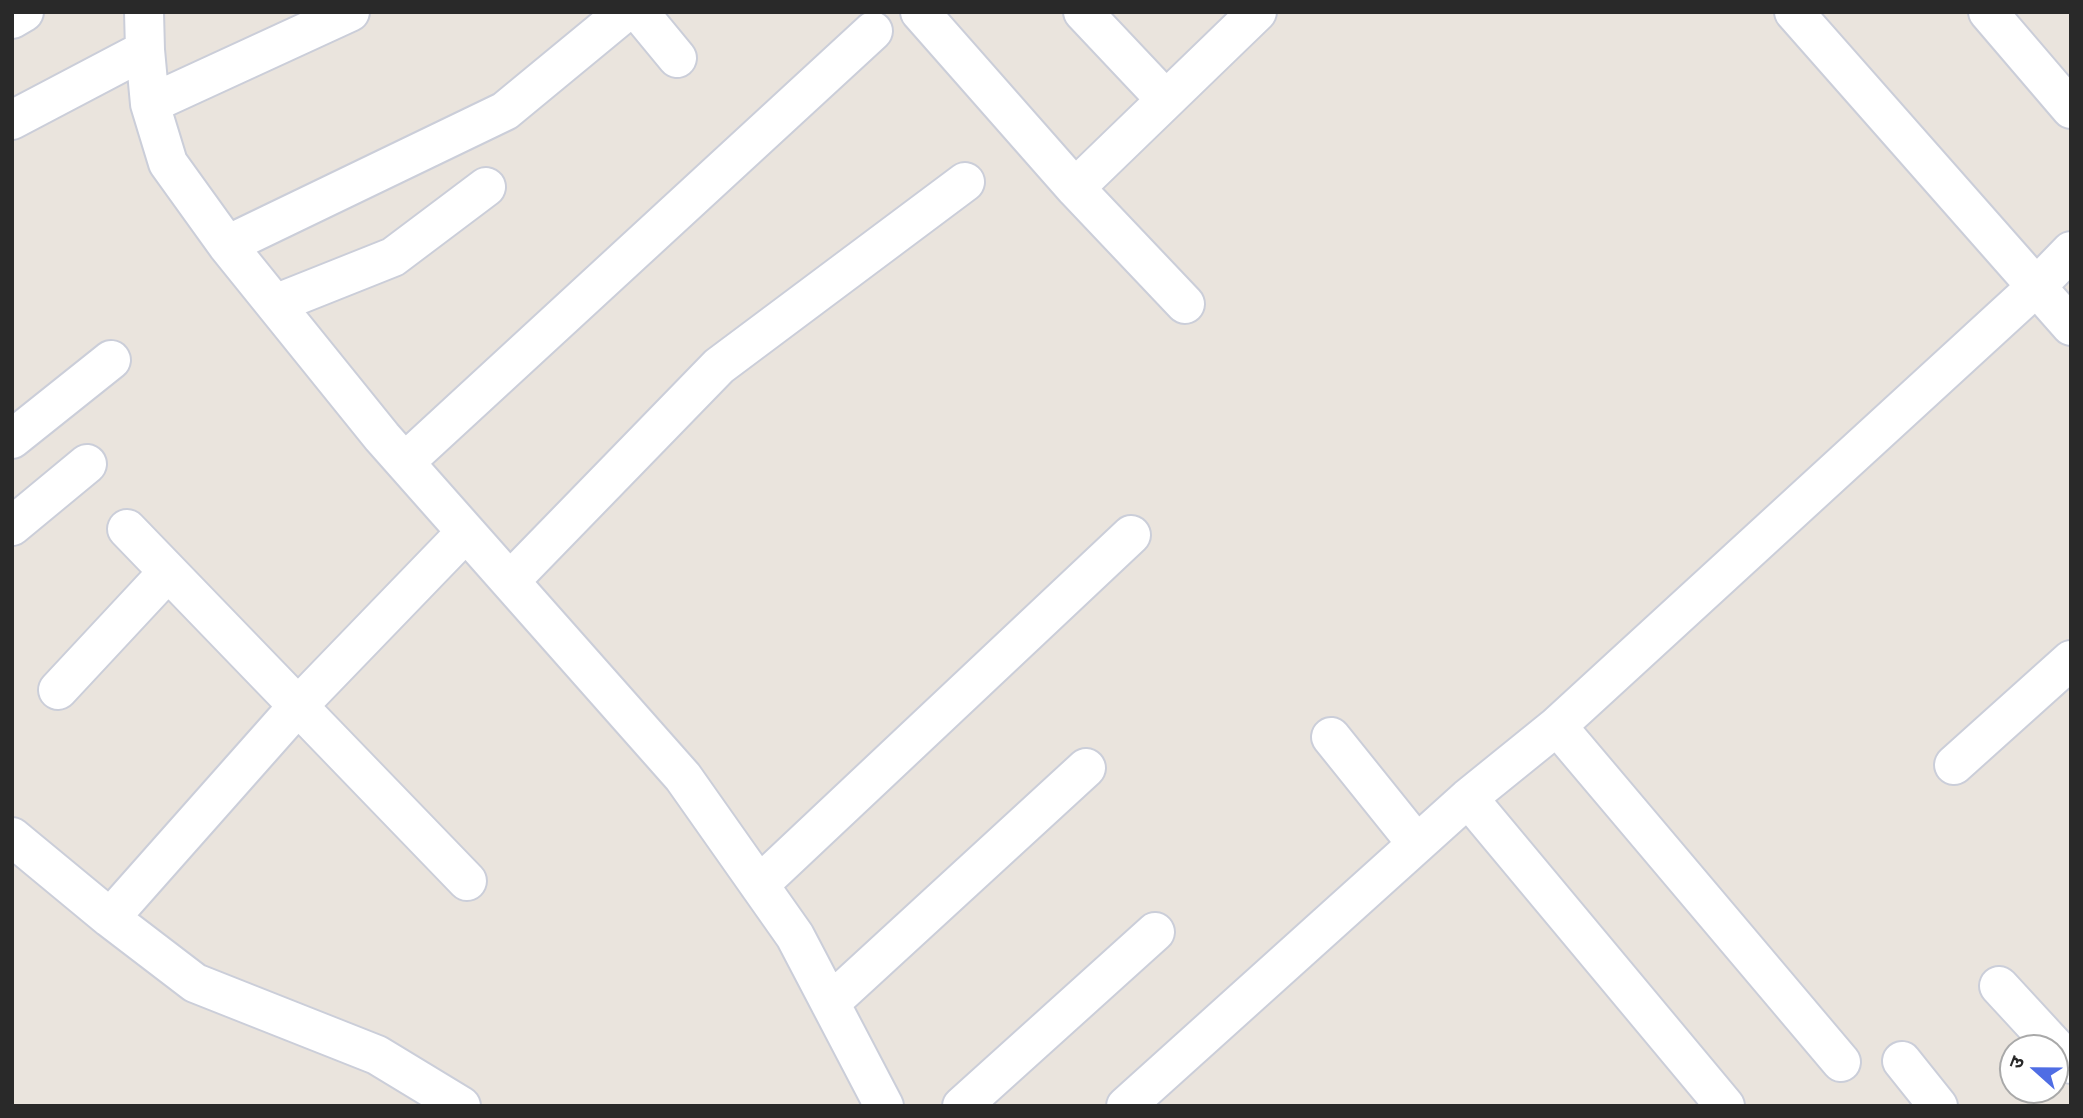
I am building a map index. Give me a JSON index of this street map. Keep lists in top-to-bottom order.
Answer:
{
  "north": "left"
}
